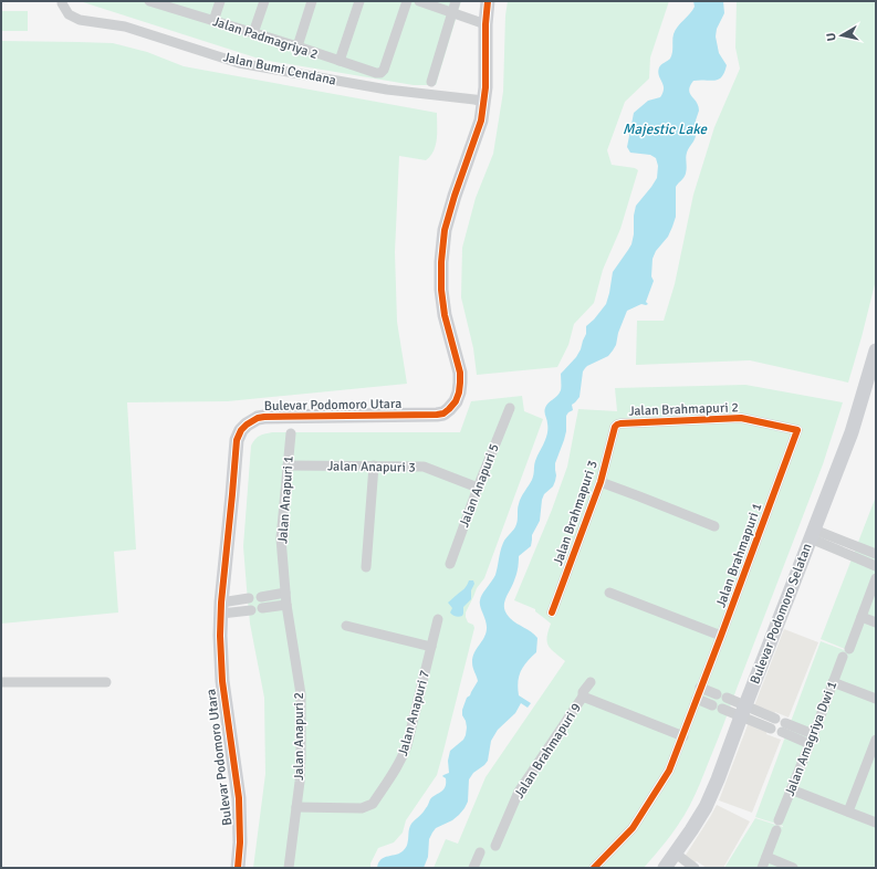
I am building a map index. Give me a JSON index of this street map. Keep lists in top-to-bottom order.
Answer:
{
  "streets": {
    "street": [
      "Jalan Padmagriya 2",
      "Jalan Bumi Cendana",
      "Bulevar Podomoro Utara",
      "Jalan Brahmapuri 2",
      "Jalan Anapuri 3",
      "Jalan Anapuri 5",
      "Jalan Anapuri 1",
      "Jalan Brahmapuri 3",
      "Jalan Brahmapuri 1",
      "Bulevar Podomoro Selatan",
      "Jalan Anapuri 7",
      "Jalan Anapuri 2",
      "Jalan Amagriya Dwi 1",
      "Jalan Brahmapuri 9"
    ]
  },
  "crossings": [
    ["Jalan Bumi Cendana", "Bulevar Podomoro Utara"],
    ["Jalan Brahmapuri 2", "Jalan Brahmapuri 3"],
    ["Jalan Brahmapuri 2", "Jalan Brahmapuri 1"],
    ["Jalan Anapuri 3", "Jalan Anapuri 5"],
    ["Jalan Anapuri 3", "Jalan Anapuri 1"],
    ["Jalan Anapuri 1", "Jalan Anapuri 2"],
    ["Jalan Anapuri 7", "Jalan Anapuri 2"]
  ],
  "water": ["Majestic Lake"],
  "north": "left"
}
